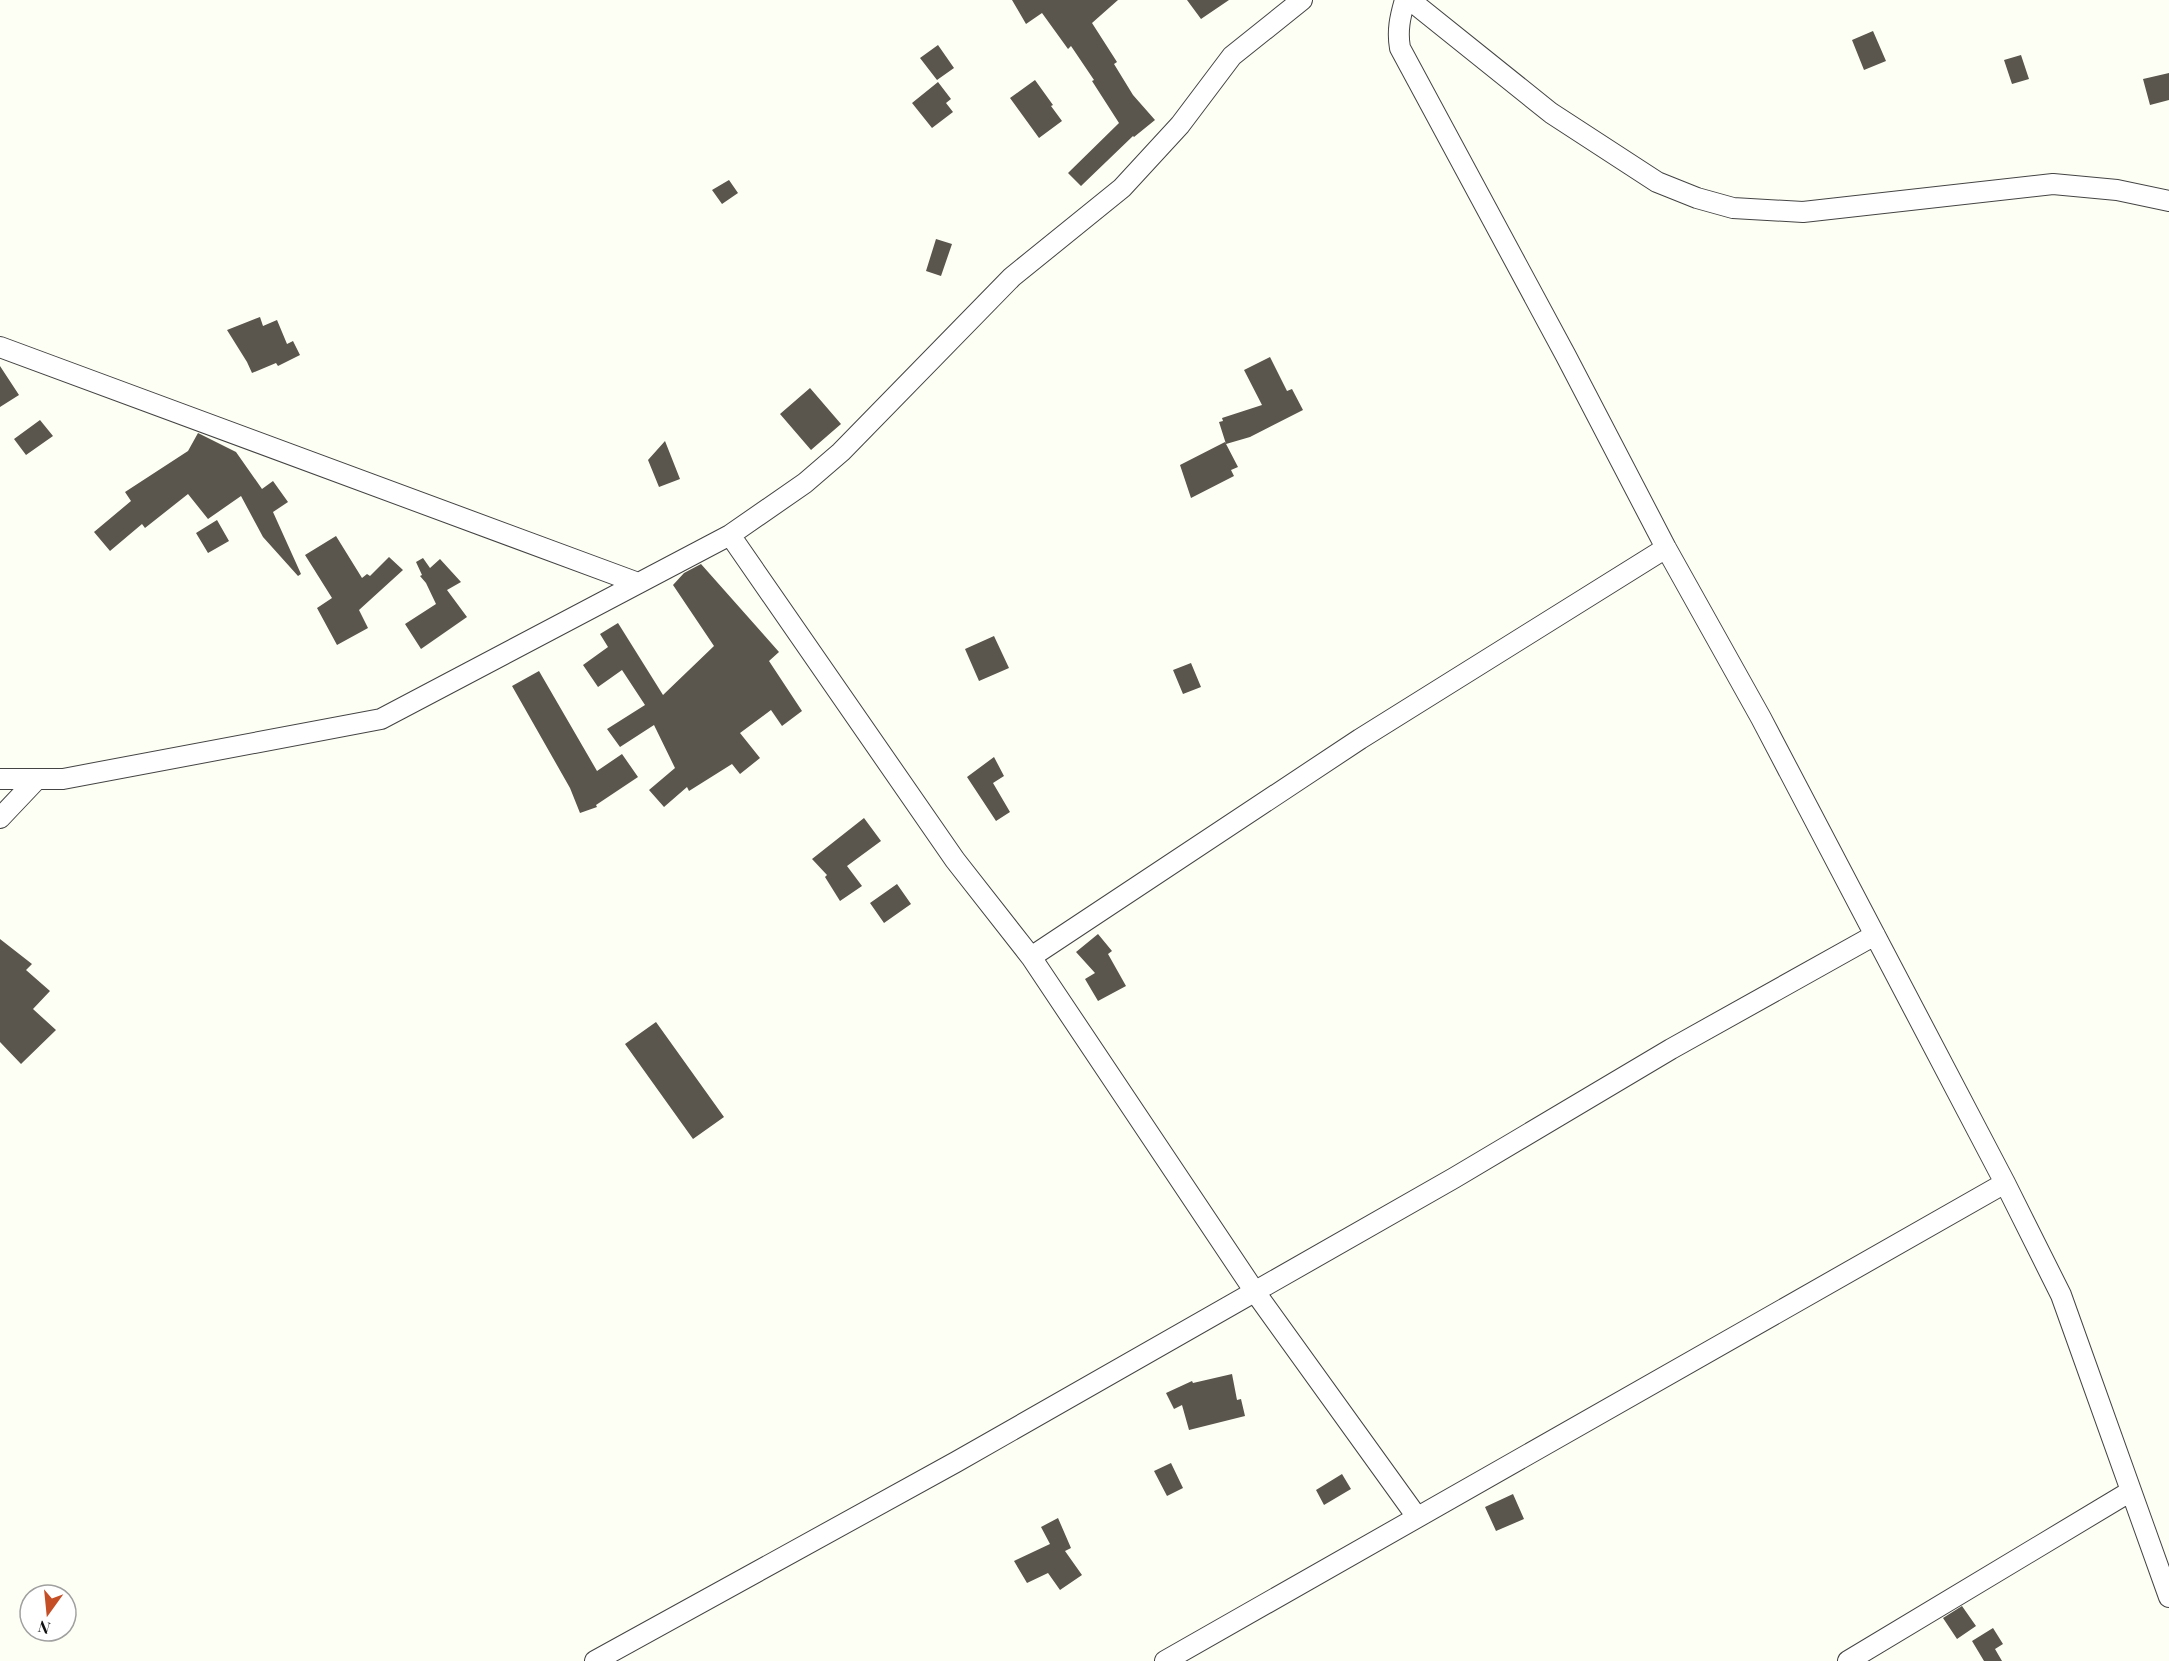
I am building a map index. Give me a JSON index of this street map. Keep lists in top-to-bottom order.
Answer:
{
  "north": "bottom"
}
